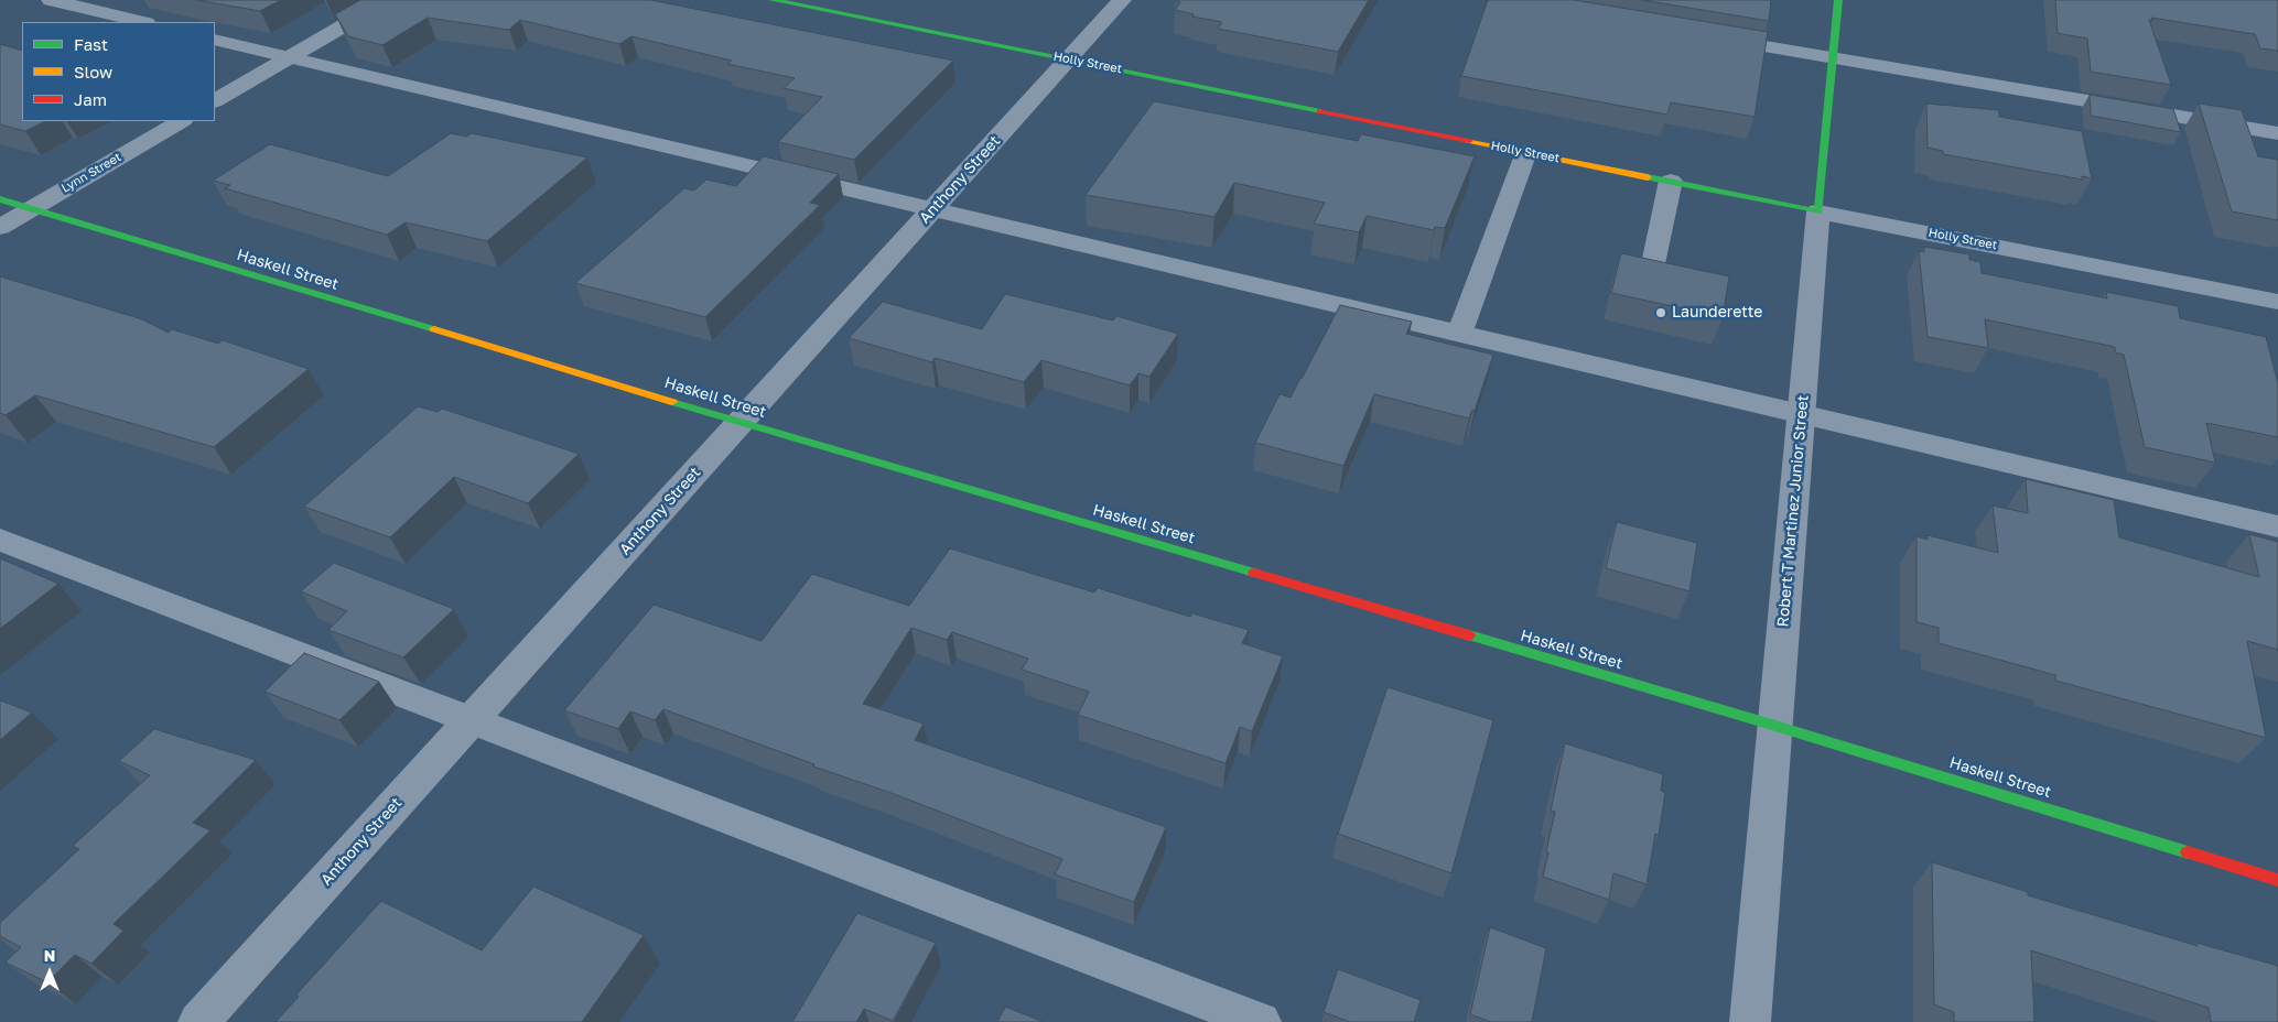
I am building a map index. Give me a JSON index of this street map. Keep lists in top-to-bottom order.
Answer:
{
  "streets": {
    "street": [
      "Holly Street",
      "Lynn Street",
      "Anthony Street",
      "Haskell Street",
      "Robert T Martinez Junior Street"
    ]
  },
  "crossings": [
    ["Holly Street", "Anthony Street"],
    ["Holly Street", "Robert T Martinez Junior Street"],
    ["Lynn Street", "Haskell Street"],
    ["Anthony Street", "Haskell Street"],
    ["Haskell Street", "Robert T Martinez Junior Street"]
  ],
  "places": ["Launderette"],
  "legend": ["Fast", "Slow", "Jam"],
  "north": "top"
}
